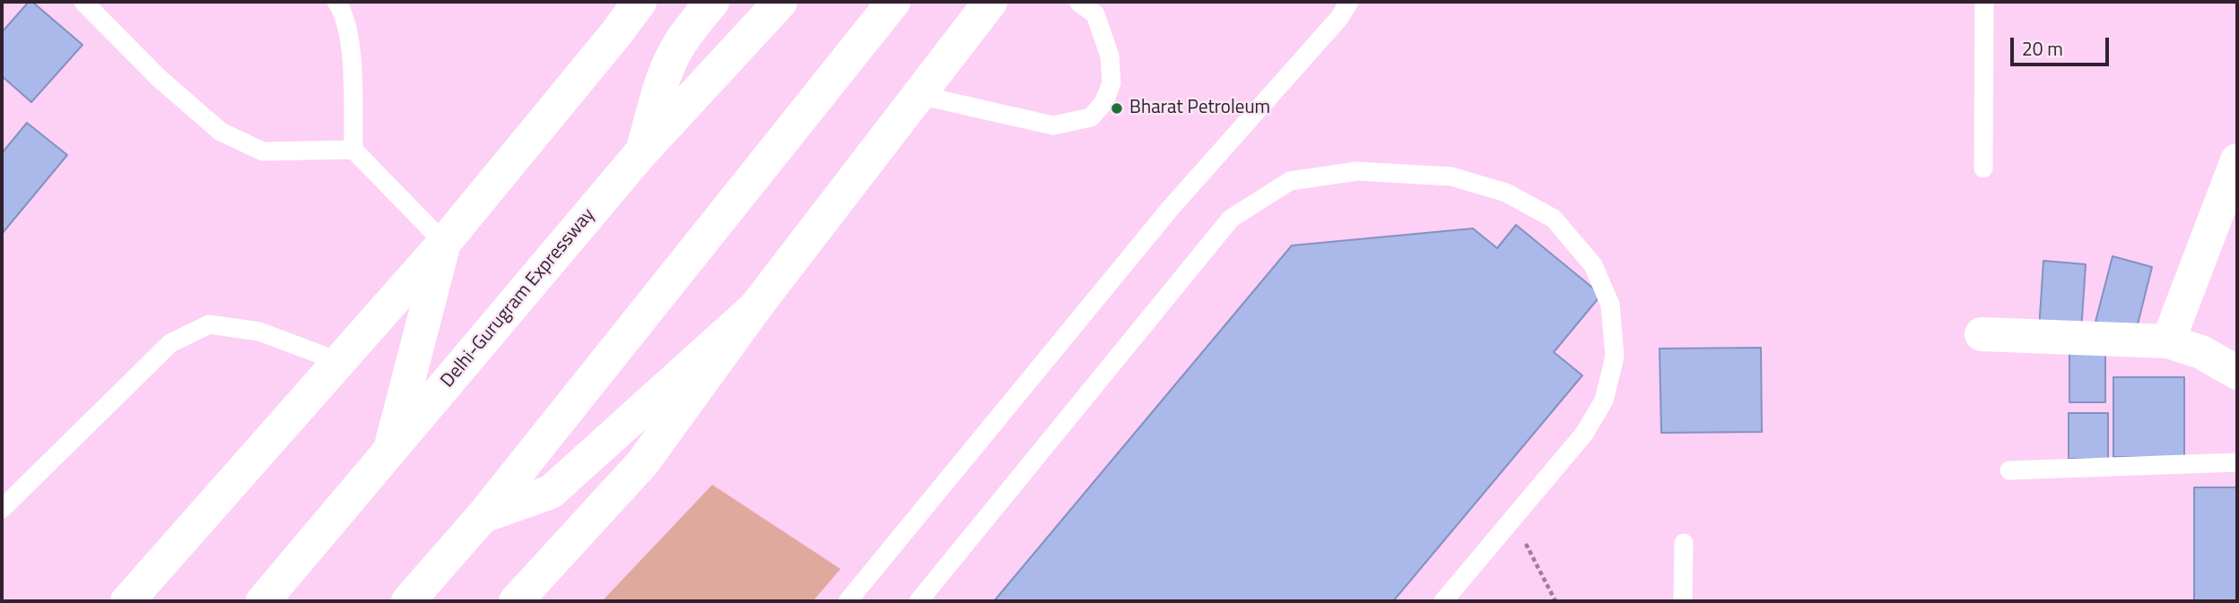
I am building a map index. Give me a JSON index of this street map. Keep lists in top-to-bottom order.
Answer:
{
  "streets": {
    "main road": ["Delhi-Gurugram Expressway"]
  },
  "places": ["Bharat Petroleum"],
  "scale_bar": "20 m"
}
